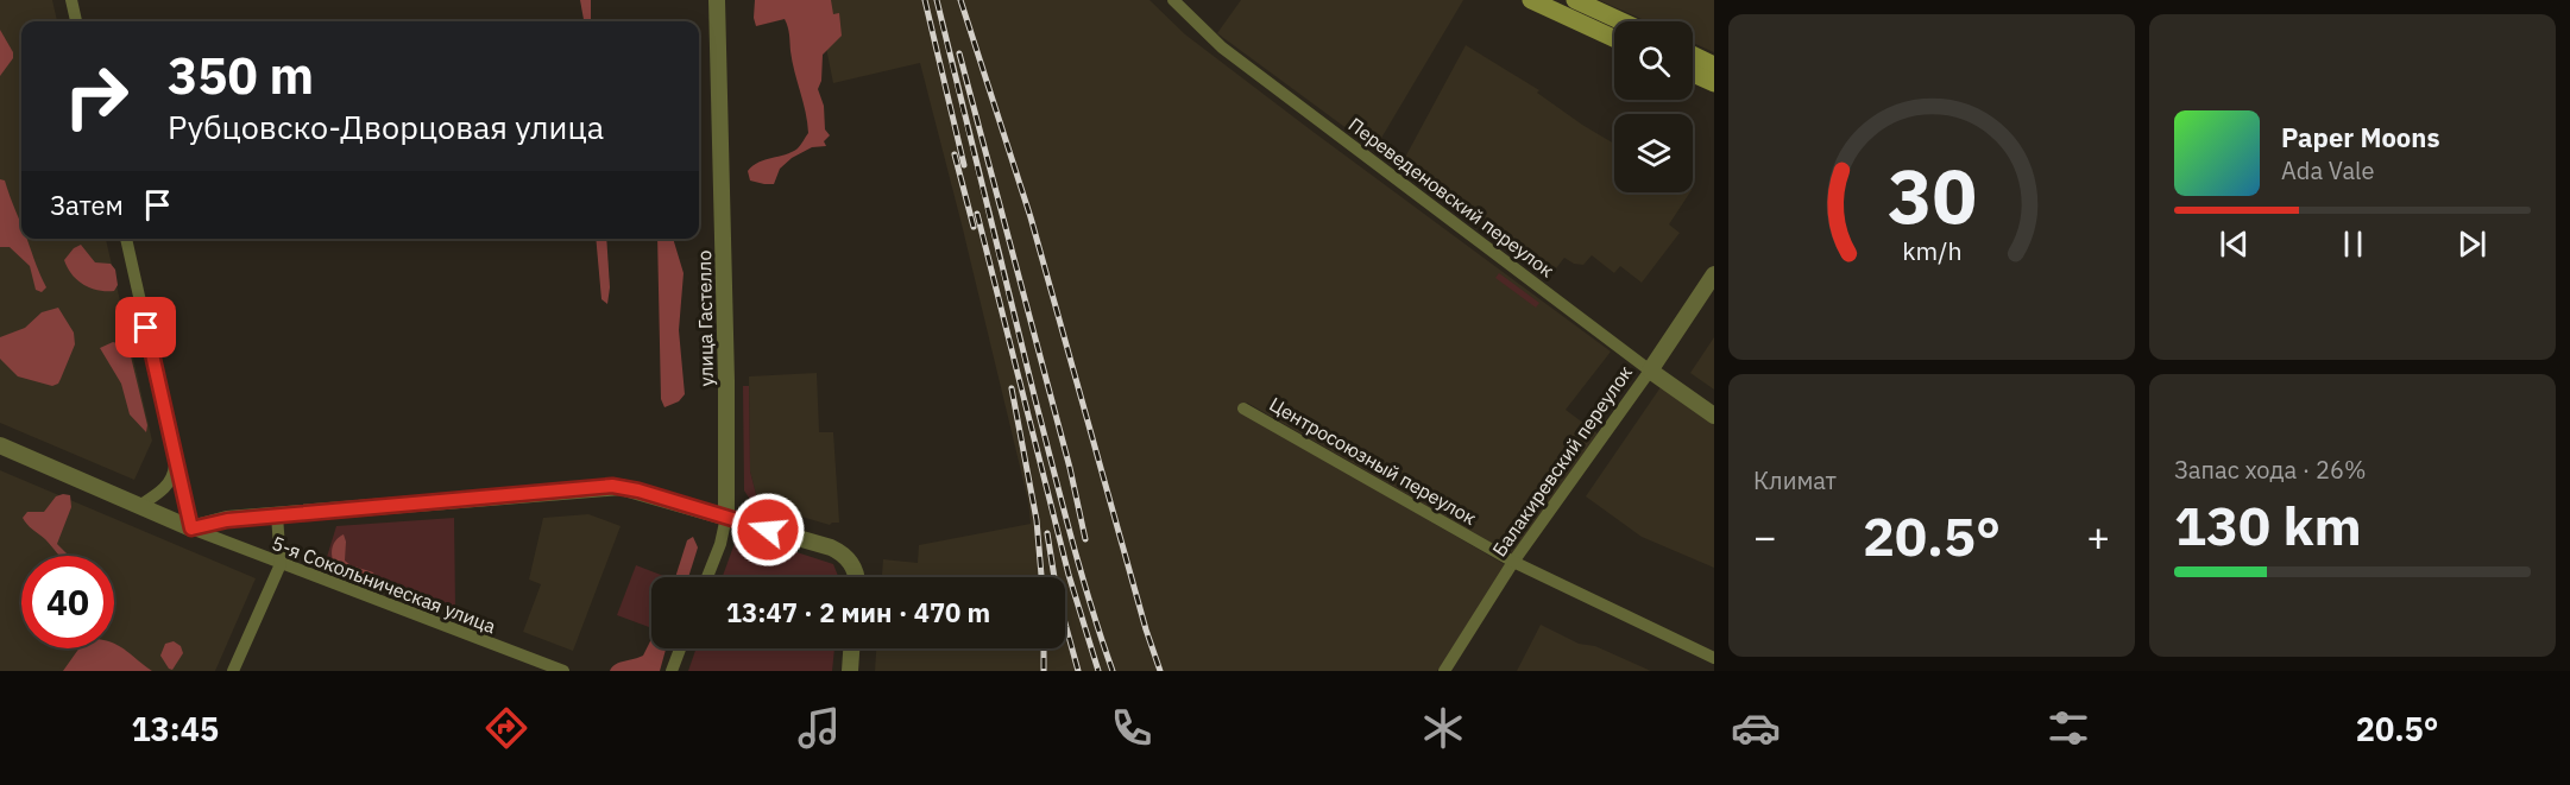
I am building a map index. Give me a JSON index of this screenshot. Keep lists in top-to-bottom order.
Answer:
{
  "streets": {
    "street": [
      "Переведеновский переулок",
      "улица Гастелло",
      "Центросоюзный переулок",
      "Балакиревский переулок",
      "5-я Сокольническая улица"
    ]
  },
  "crossings": [
    ["Переведеновский переулок", "Балакиревский переулок"],
    ["Центросоюзный переулок", "Балакиревский переулок"]
  ],
  "page": {
    "turn": ["350 m", "Рубцовско-Дворцовая улица"],
    "song": ["Paper Moons", "Ada Vale"],
    "then": "Затем",
    "tile": [
      "Климат",
      ["Запас хода · 26%", "130 km"]
    ],
    "heat": ["−", "20.5°", "+"],
    "limit": "40",
    "trip": "13:47 · 2 мин · 470 m",
    "tabs": ["13:45", "20.5°"],
    "gauge": ["30", "km/h"]
  }
}
